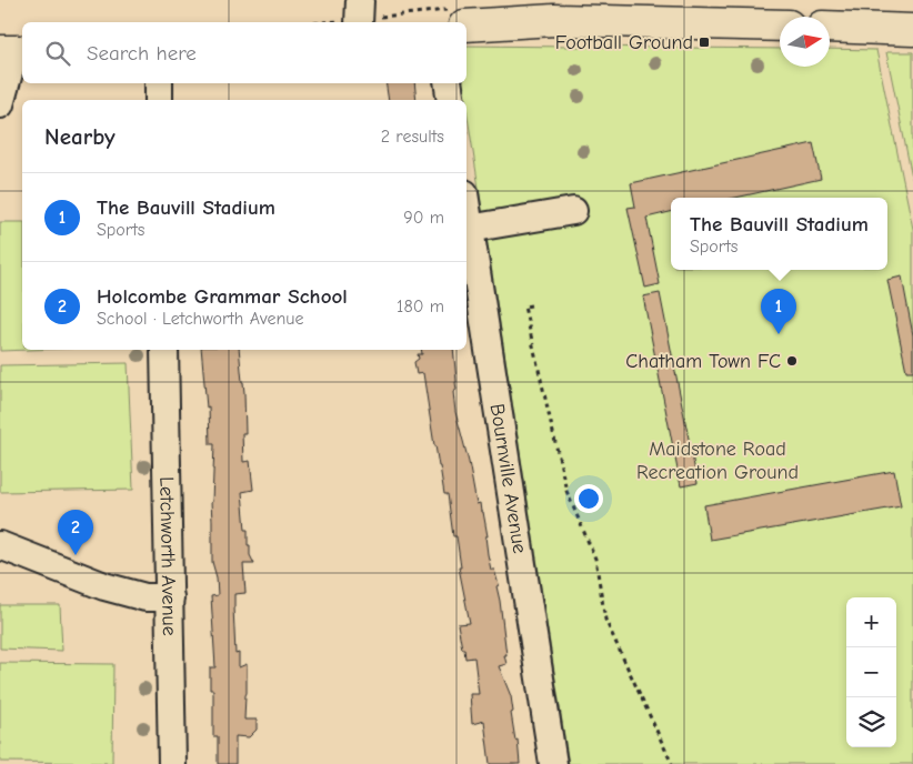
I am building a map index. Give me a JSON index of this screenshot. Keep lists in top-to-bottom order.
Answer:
{
  "streets": {
    "street": ["Bournville Avenue", "Letchworth Avenue"]
  },
  "parks": ["Maidstone Road Recreation Ground"],
  "places": {
    "transit": ["Football Ground"],
    "other": ["Chatham Town FC"]
  },
  "north": "right",
  "page": {
    "search": "Search here",
    "heading": ["Nearby", "2 results"],
    "list": [
      {
        "mark": "1",
        "name": "The Bauvill Stadium",
        "note": "Sports",
        "value": "90 m"
      },
      {
        "mark": "2",
        "name": "Holcombe Grammar School",
        "note": "School · Letchworth Avenue",
        "value": "180 m"
      }
    ],
    "popup": ["The Bauvill Stadium", "Sports"],
    "pins": ["1", "2"],
    "map_buttons": ["+", "−"]
  }
}
